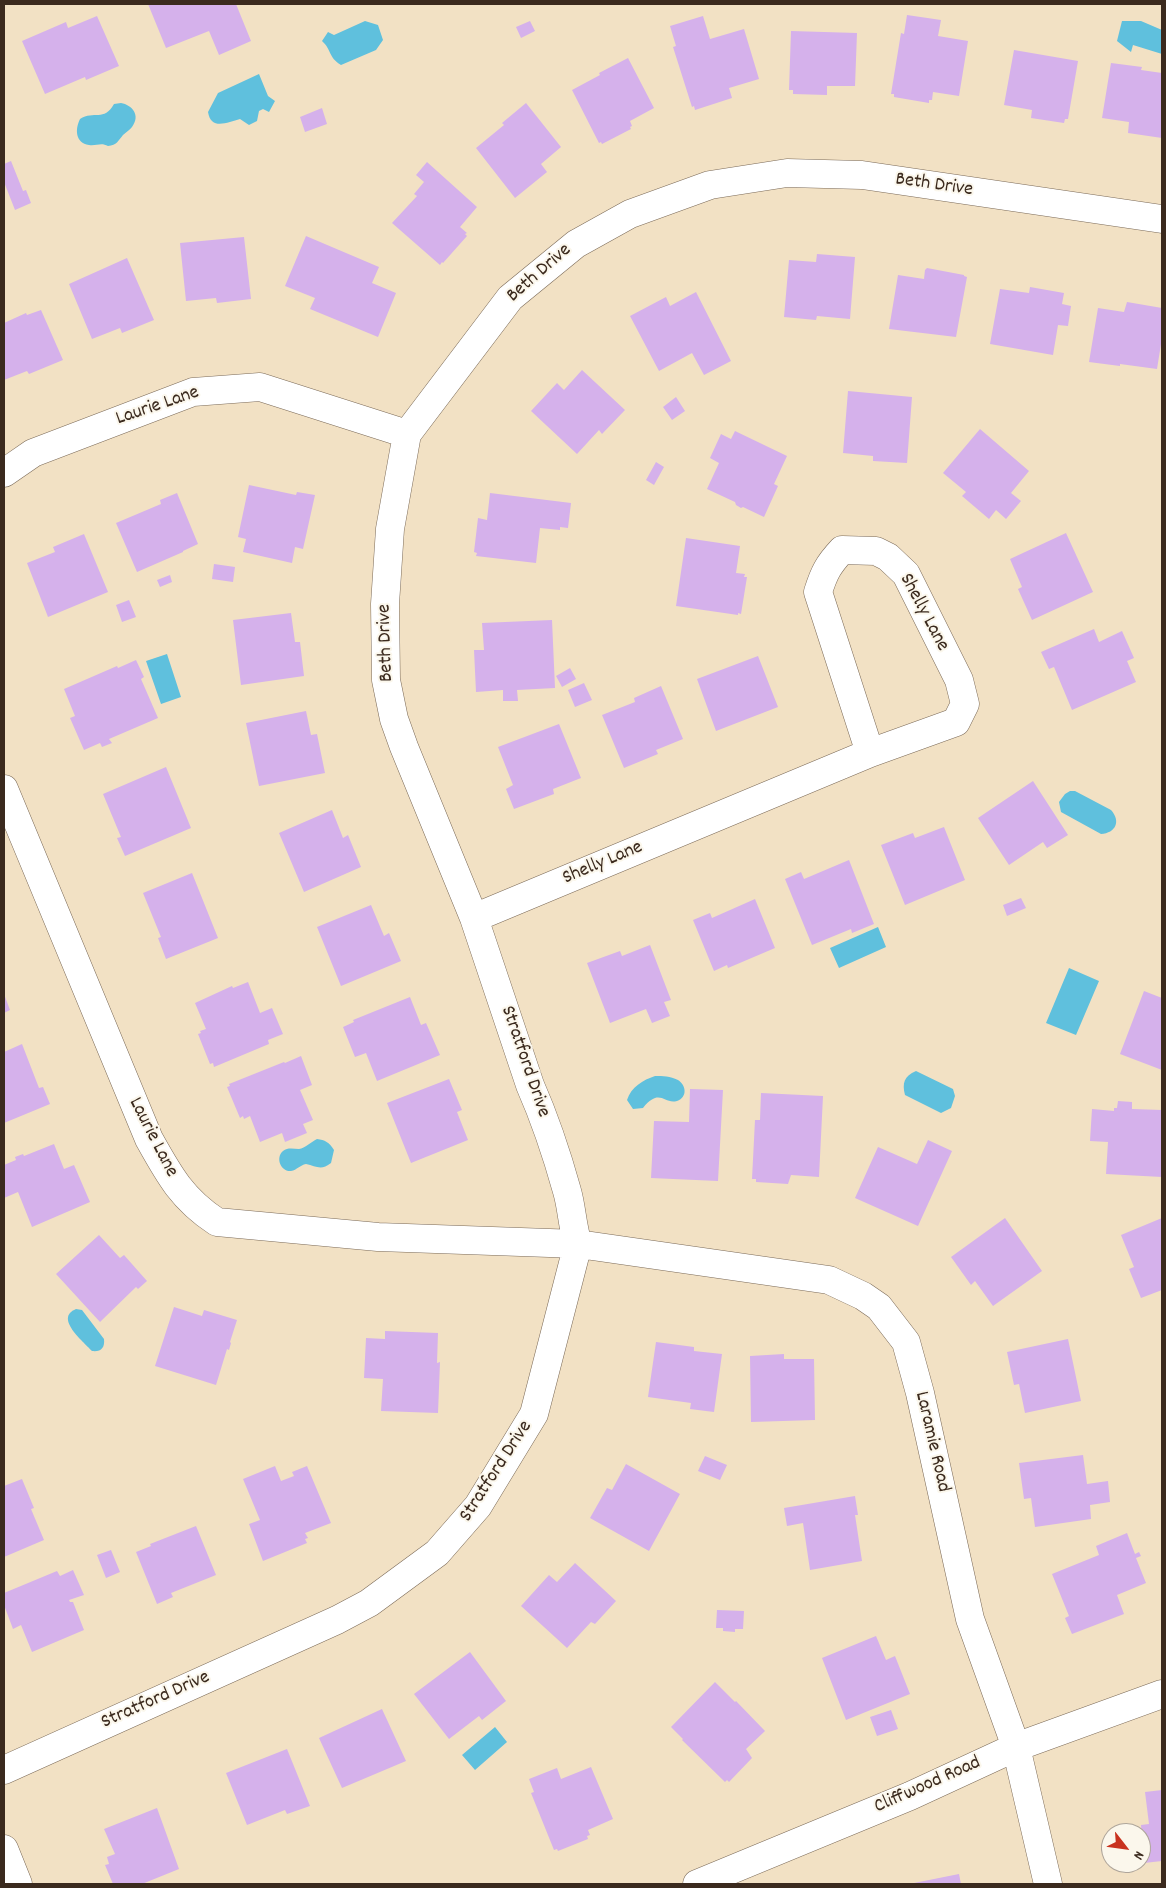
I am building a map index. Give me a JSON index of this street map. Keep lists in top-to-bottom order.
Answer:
{
  "streets": {
    "street": [
      "Beth Drive",
      "Laurie Lane",
      "Shelly Lane",
      "Stratford Drive",
      "Laramie Road",
      "Cliffwood Road"
    ]
  },
  "crossings": [
    ["Beth Drive", "Laurie Lane"],
    ["Beth Drive", "Shelly Lane"],
    ["Beth Drive", "Stratford Drive"],
    ["Laurie Lane", "Stratford Drive"],
    ["Laurie Lane", "Laramie Road"],
    ["Shelly Lane", "Stratford Drive"],
    ["Stratford Drive", "Laramie Road"],
    ["Laramie Road", "Cliffwood Road"]
  ],
  "north": "bottom right"
}
